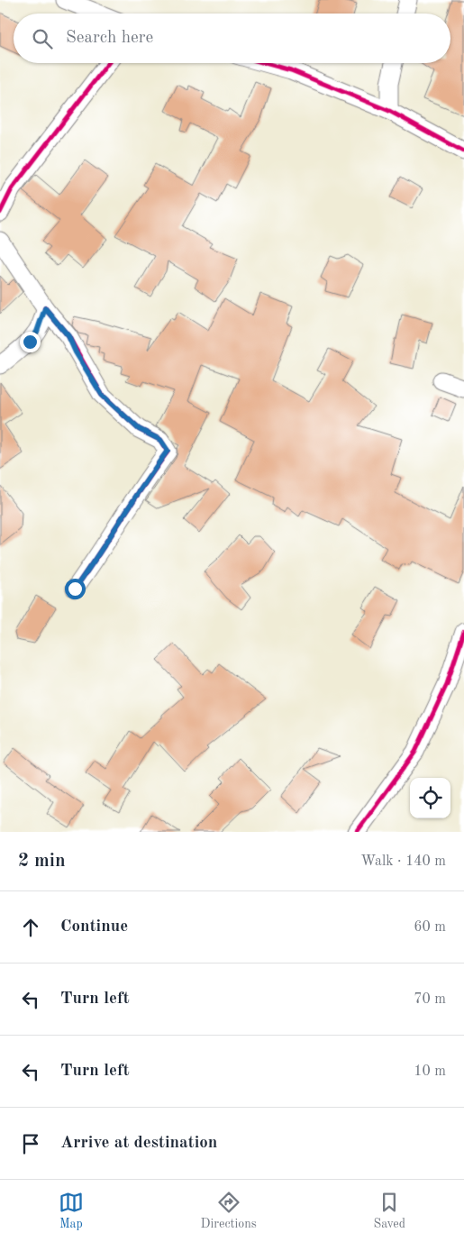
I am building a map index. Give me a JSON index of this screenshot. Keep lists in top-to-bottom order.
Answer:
{
  "page": {
    "search": "Search here",
    "heading": ["2 min", "Walk · 140 m"],
    "list": [
      ["Continue", "60 m"],
      ["Turn left", "70 m"],
      ["Turn left", "10 m"],
      "Arrive at destination"
    ],
    "nav": ["Map", "Directions", "Saved"]
  }
}
